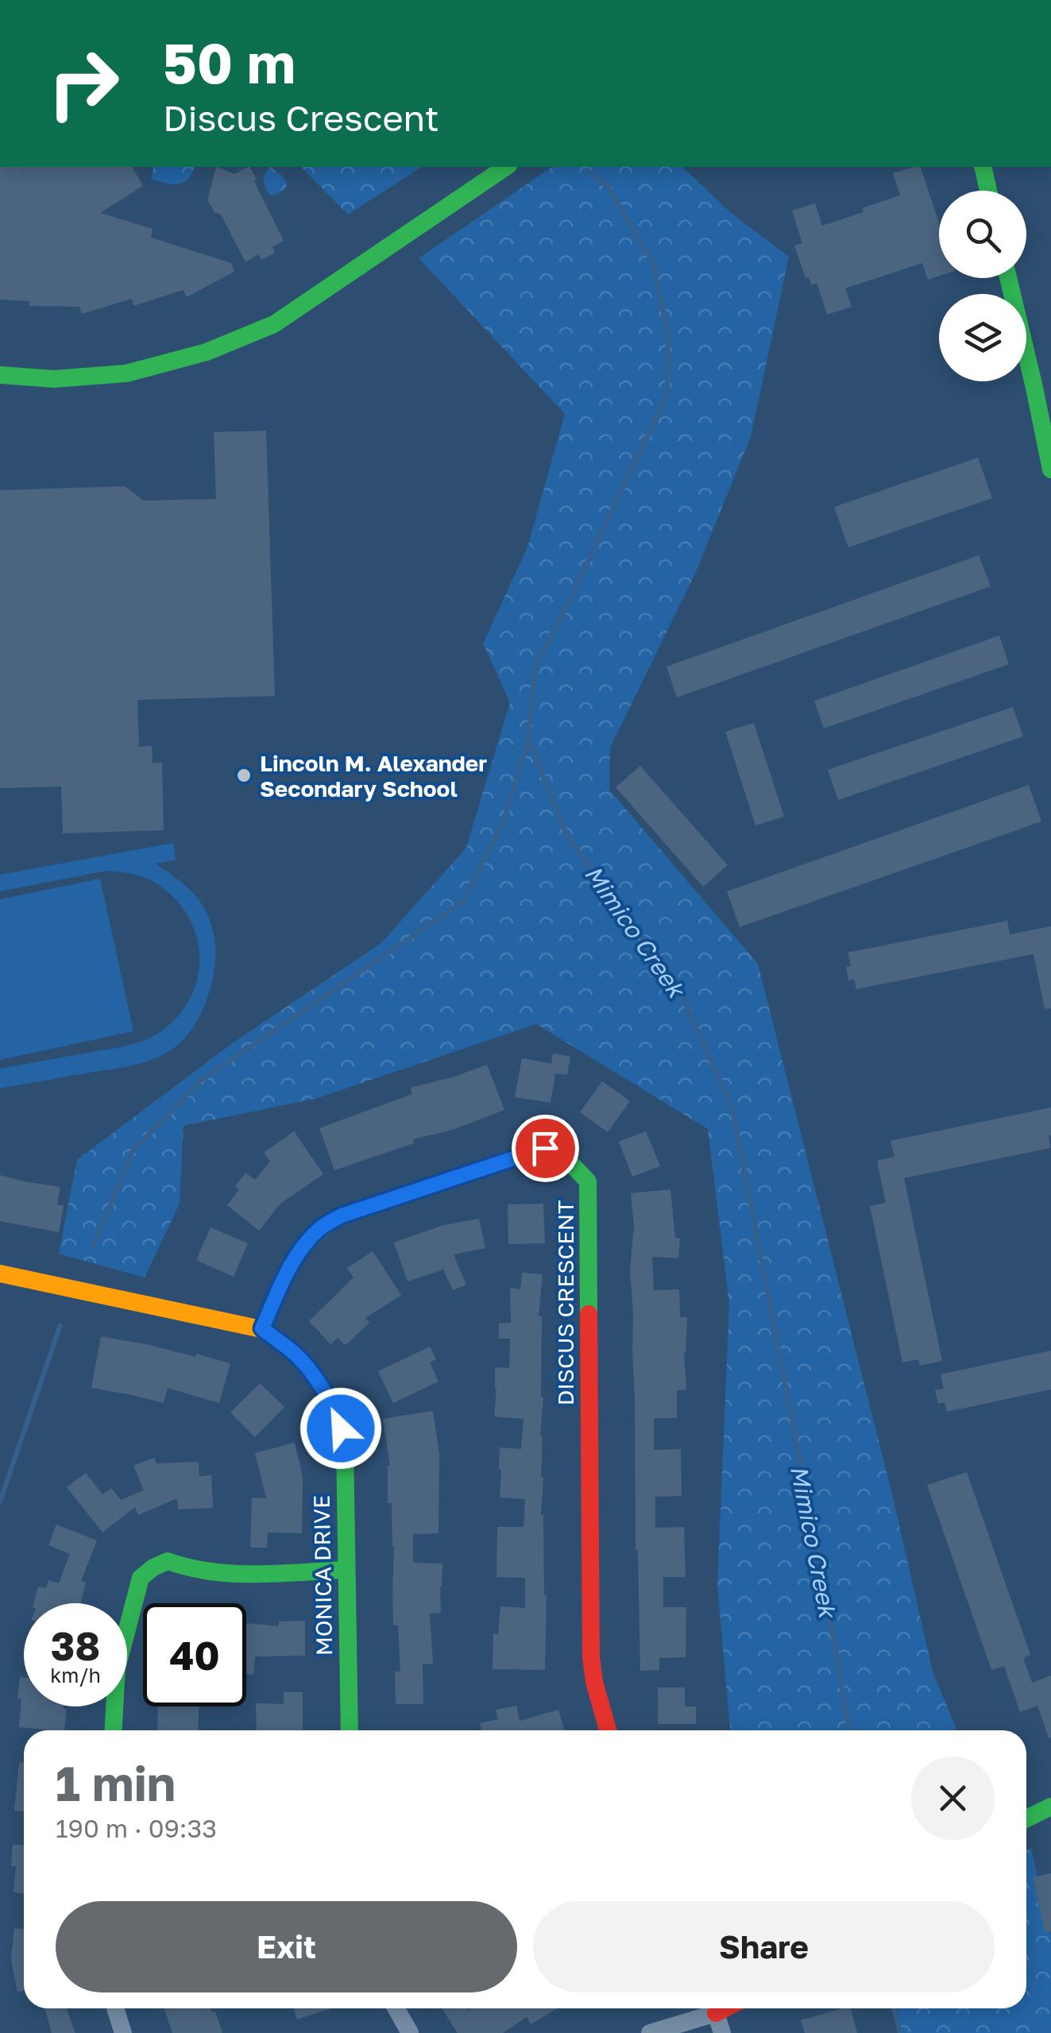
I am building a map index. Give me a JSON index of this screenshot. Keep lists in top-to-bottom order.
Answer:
{
  "streets": {
    "street": ["DISCUS CRESCENT", "MONICA DRIVE"]
  },
  "crossings": [
    ["DISCUS CRESCENT", "MONICA DRIVE"]
  ],
  "water": ["Mimico Creek"],
  "places": ["Lincoln M. Alexander Secondary School"],
  "page": {
    "turn": ["50 m", "Discus Crescent"],
    "speed": "38 km/h",
    "limit": "40",
    "heading": ["1 min", "190 m · 09:33"],
    "buttons": ["Exit", "Share"]
  }
}
